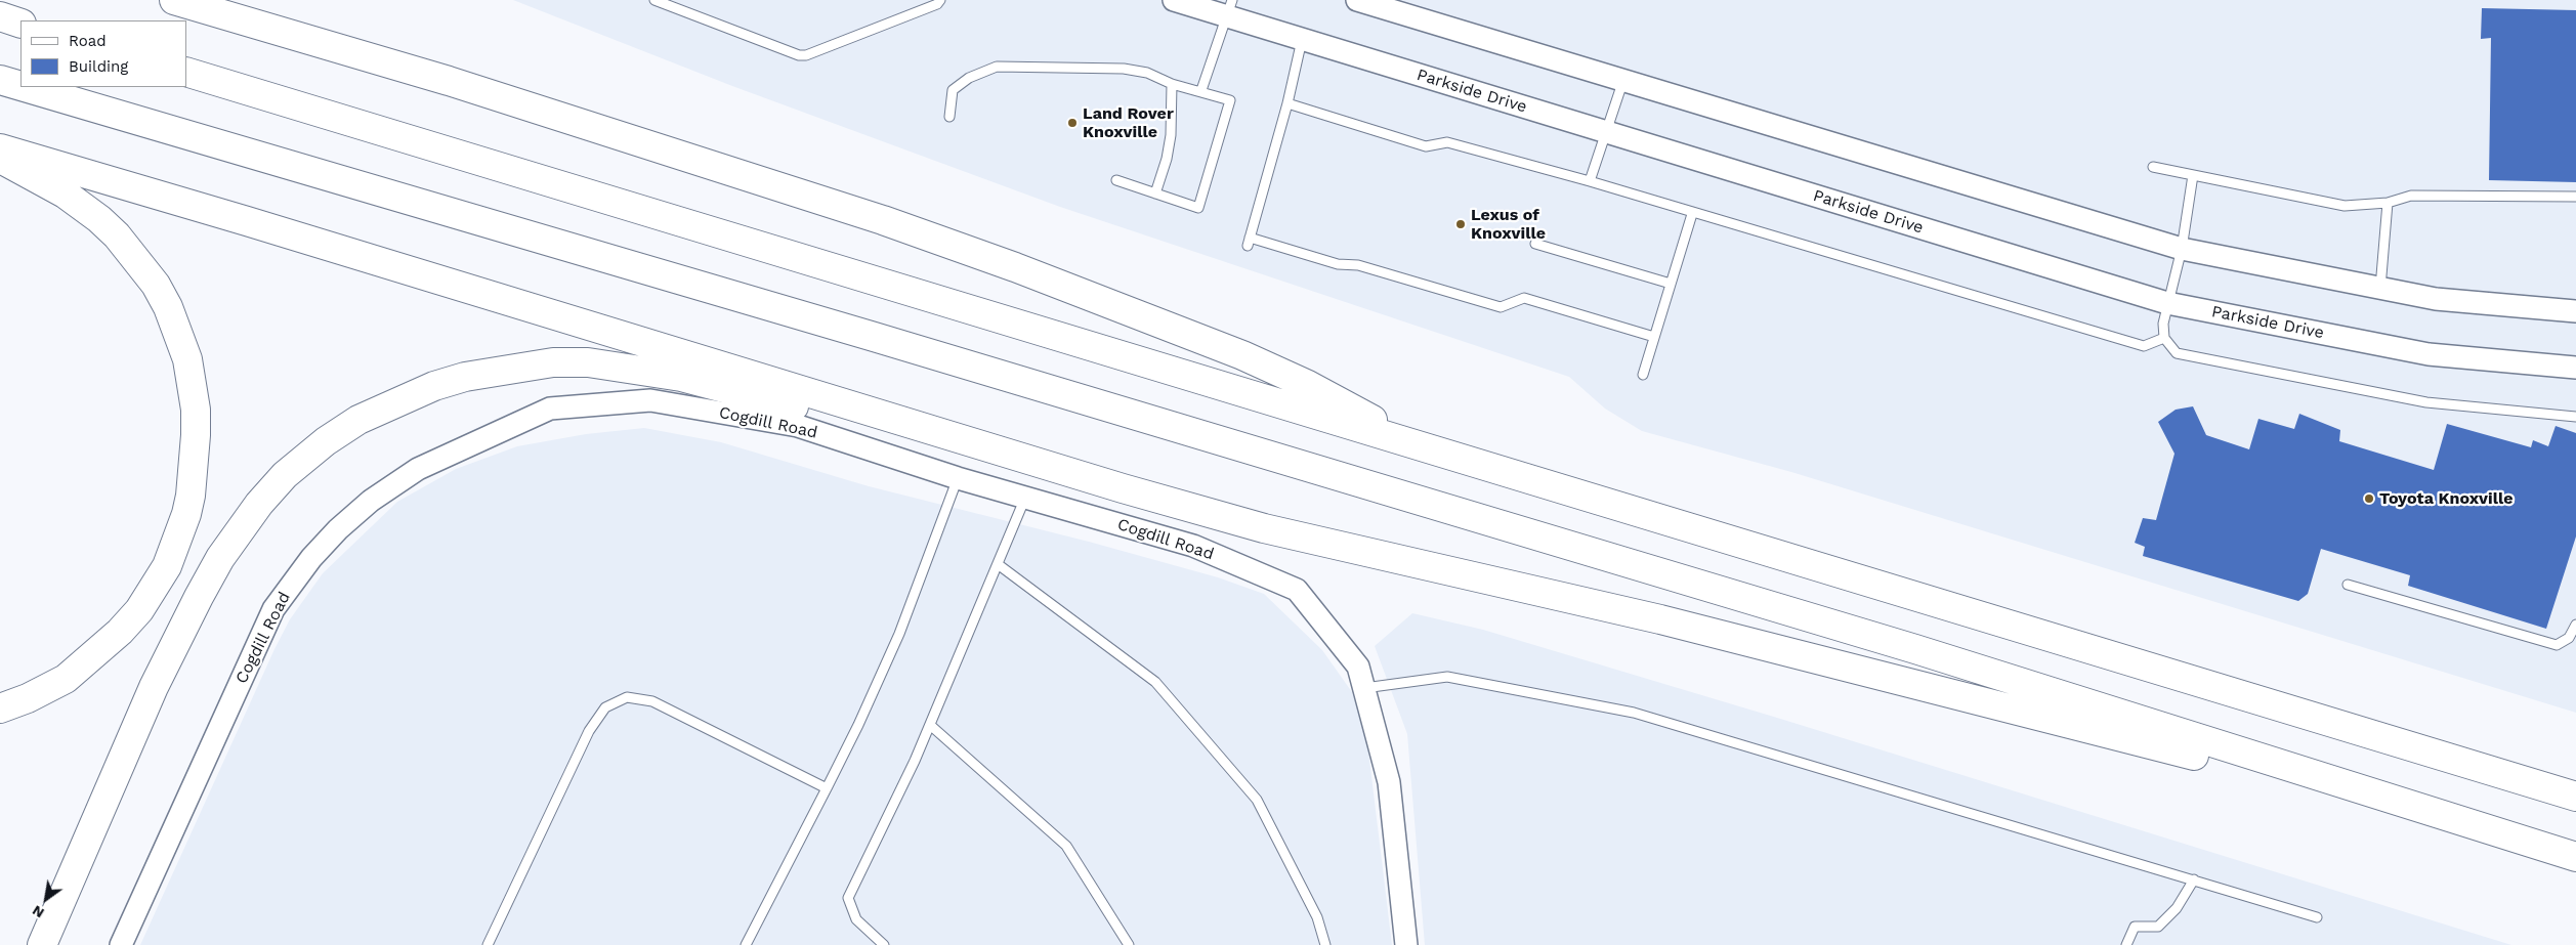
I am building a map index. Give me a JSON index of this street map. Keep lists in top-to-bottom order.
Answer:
{
  "streets": {
    "street": ["Parkside Drive", "Cogdill Road"]
  },
  "places": ["Land Rover Knoxville", "Lexus of Knoxville", "Toyota Knoxville"],
  "legend": ["Road", "Building"],
  "north": "bottom left"
}
